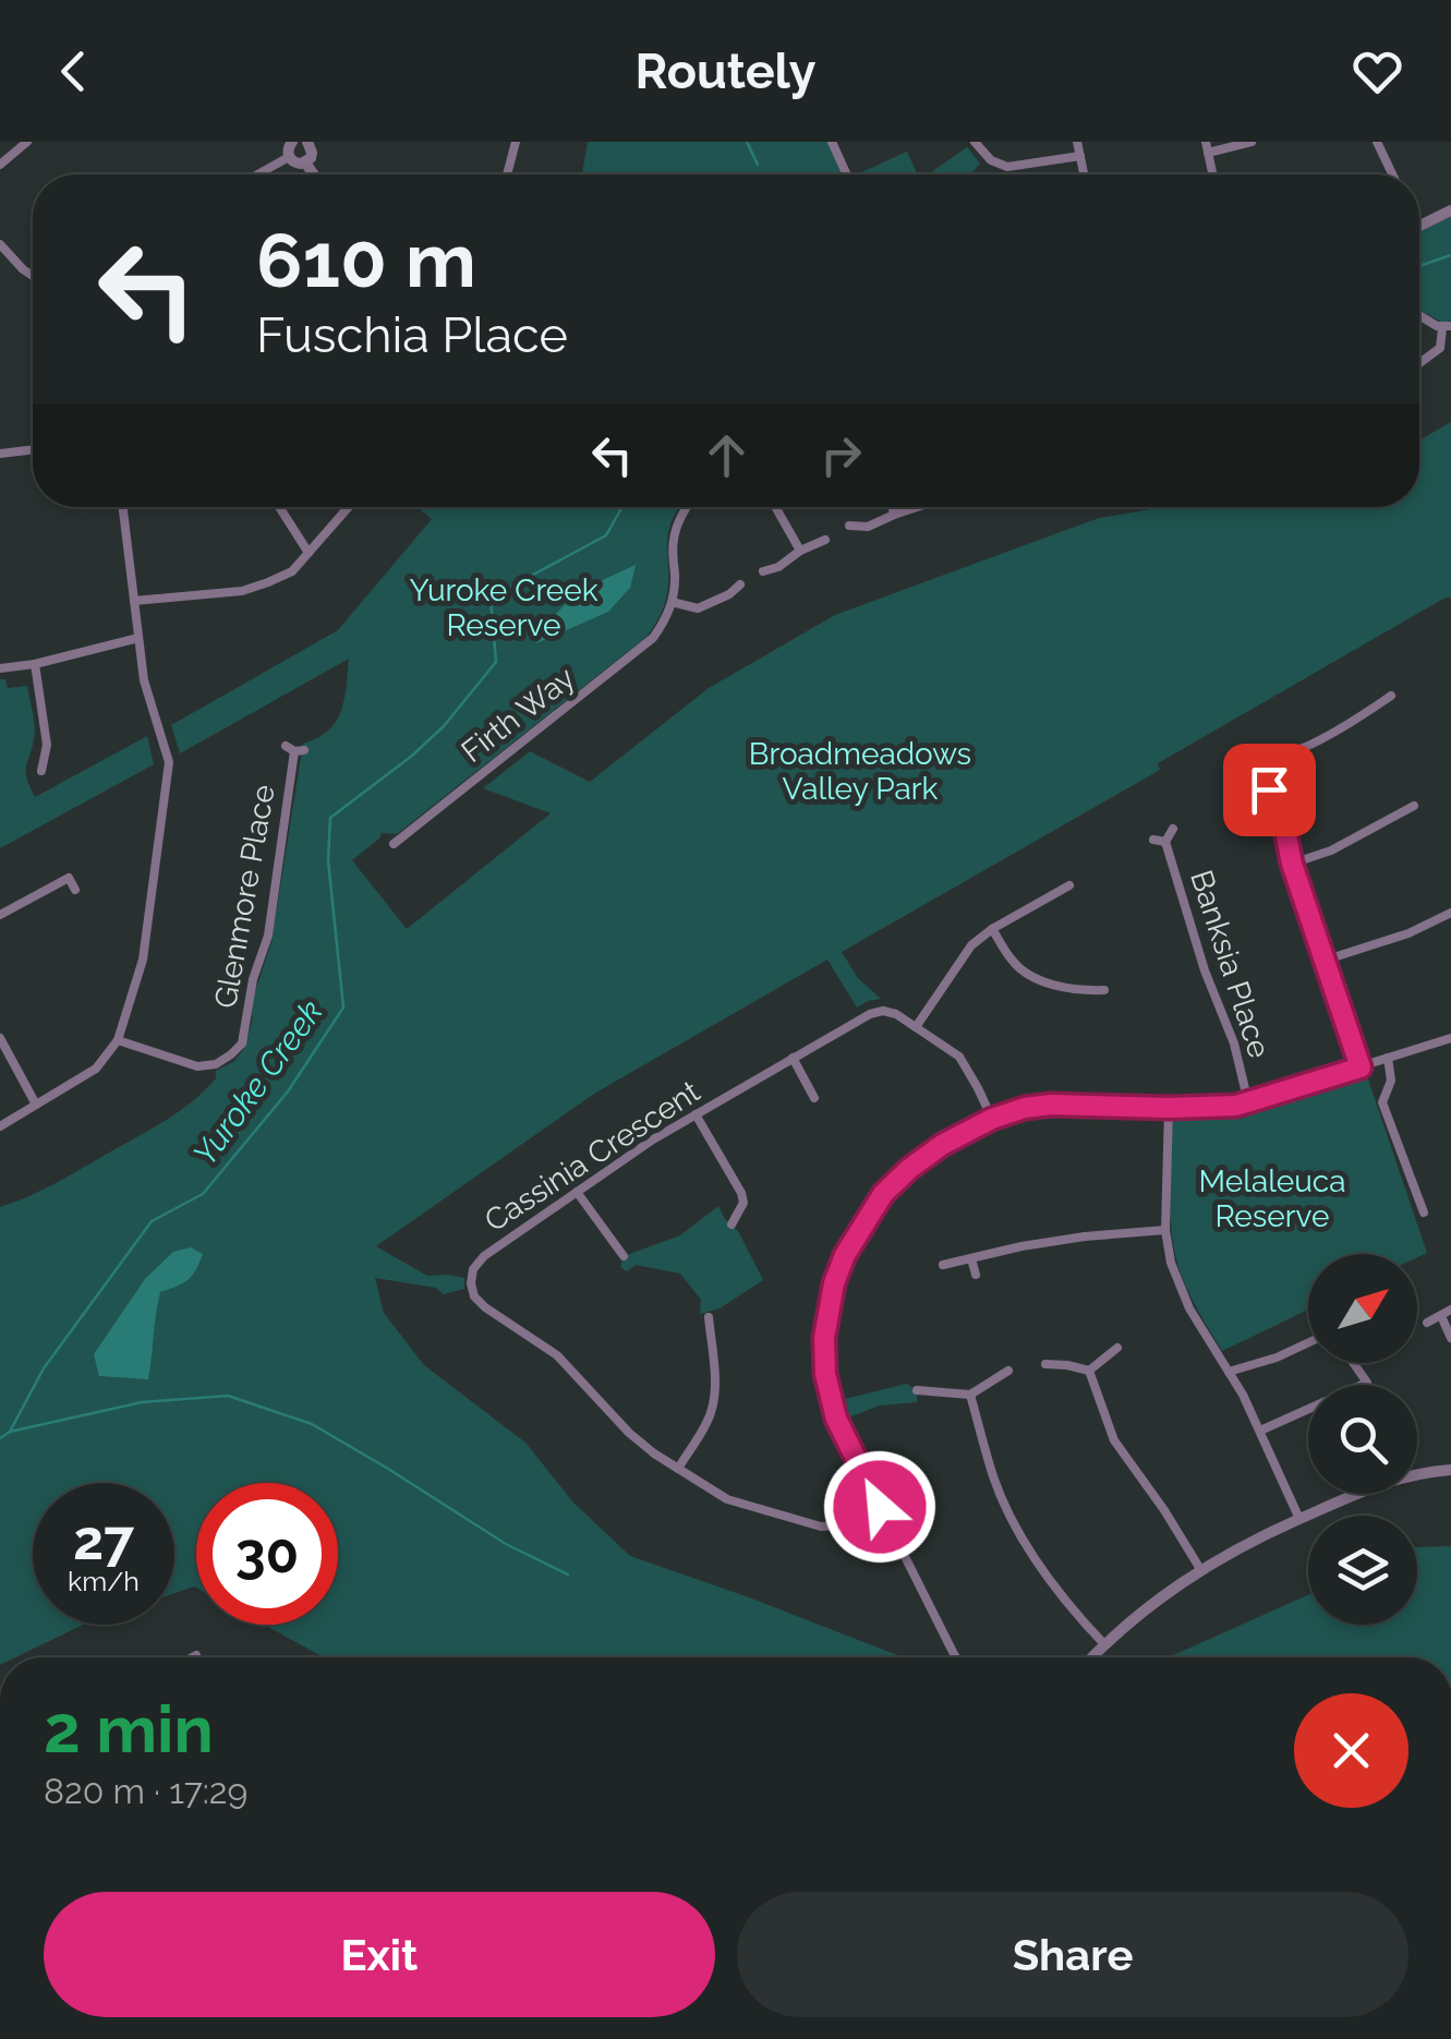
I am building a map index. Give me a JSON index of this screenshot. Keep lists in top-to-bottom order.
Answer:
{
  "streets": {
    "street": [
      "Firth Way",
      "Glenmore Place",
      "Banksia Place",
      "Cassinia Crescent"
    ]
  },
  "water": ["Yuroke Creek"],
  "parks": ["Yuroke Creek Reserve", "Broadmeadows Valley Park", "Melaleuca Reserve"],
  "north": "top right",
  "page": {
    "header": "Routely",
    "turn": ["610 m", "Fuschia Place"],
    "speed": "27 km/h",
    "limit": "30",
    "heading": ["2 min", "820 m · 17:29"],
    "buttons": ["Exit", "Share"]
  }
}
